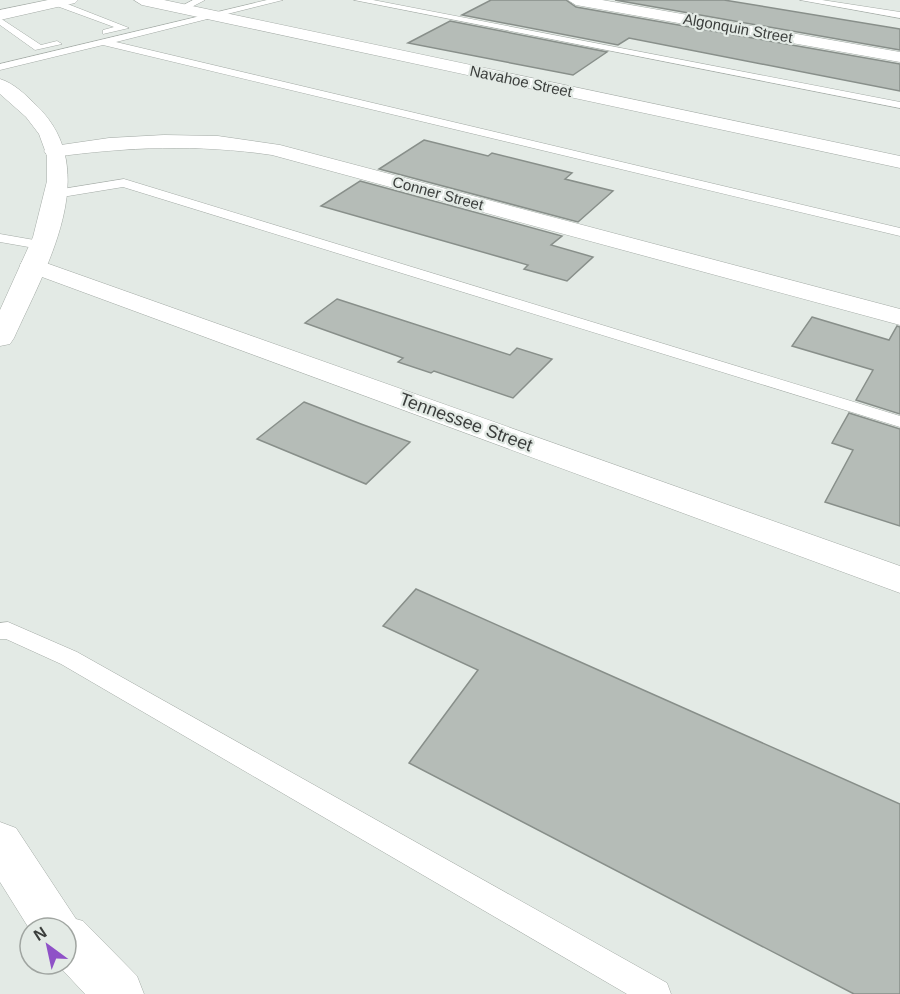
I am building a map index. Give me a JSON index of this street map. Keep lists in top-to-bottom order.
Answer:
{
  "streets": {
    "street": [
      "Algonquin Street",
      "Navahoe Street",
      "Conner Street",
      "Tennessee Street"
    ]
  },
  "north": "top left"
}
